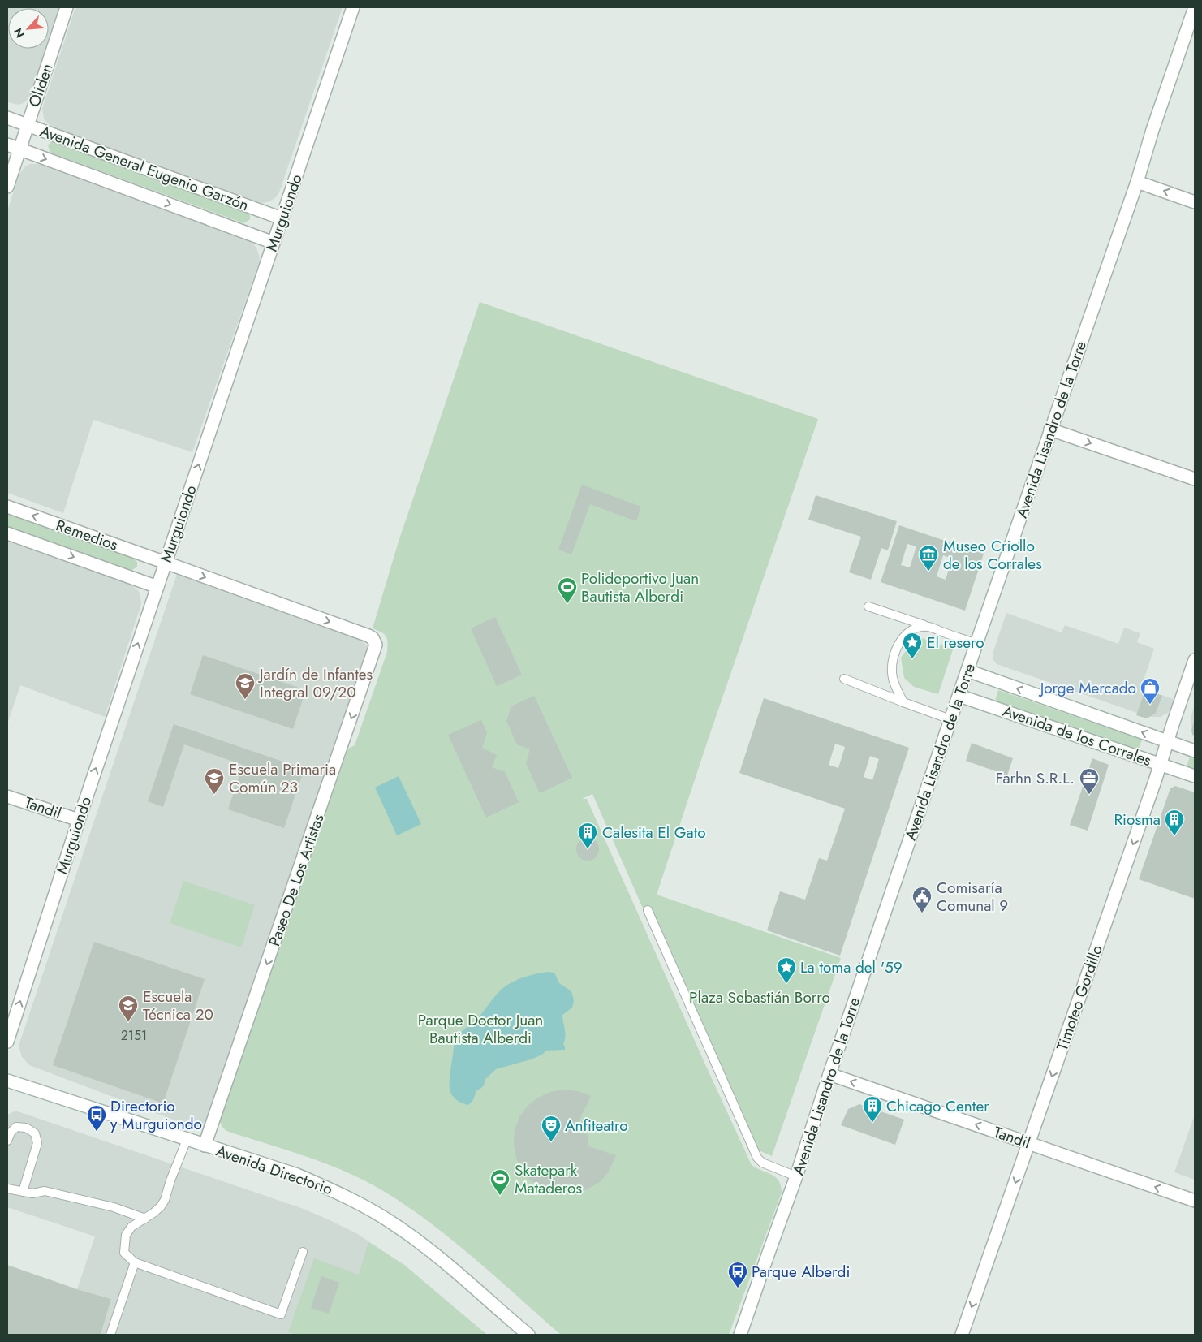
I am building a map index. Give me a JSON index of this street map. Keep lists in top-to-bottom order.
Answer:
{
  "streets": {
    "street": [
      "Oliden",
      "Avenida General Eugenio Garzón",
      "Murguiondo",
      "Avenida Lisandro de la Torre",
      "Remedios",
      "Avenida de los Corrales",
      "Tandil",
      "Paseo De Los Artistas",
      "Timoteo Gordillo",
      "Avenida Directorio"
    ]
  },
  "crossings": [
    ["Oliden", "Avenida General Eugenio Garzón"],
    ["Avenida General Eugenio Garzón", "Murguiondo"],
    ["Murguiondo", "Remedios"],
    ["Murguiondo", "Tandil"],
    ["Murguiondo", "Paseo De Los Artistas"],
    ["Avenida Lisandro de la Torre", "Avenida de los Corrales"],
    ["Avenida Lisandro de la Torre", "Tandil"],
    ["Remedios", "Paseo De Los Artistas"],
    ["Avenida de los Corrales", "Timoteo Gordillo"],
    ["Tandil", "Timoteo Gordillo"],
    ["Paseo De Los Artistas", "Avenida Directorio"]
  ],
  "one_way": ["Murguiondo", "Tandil", "Timoteo Gordillo"],
  "parks": ["Plaza Sebastián Borro", "Parque Doctor Juan Bautista Alberdi"],
  "places": {
    "museum": ["Museo Criollo de los Corrales"],
    "sports": ["Polideportivo Juan Bautista Alberdi", "Skatepark Mataderos"],
    "place": ["El resero", "La toma del '59"],
    "school or university": ["Jardín de Infantes Integral 09/20", "Escuela Primaria Común 23", "Escuela Técnica 20"],
    "shop": ["Jorge Mercado"],
    "office": ["Farhn S.R.L."],
    "building": ["Riosma", "Calesita El Gato", "Chicago Center"],
    "public building": ["Comisaría Comunal 9"],
    "bus stop": ["Directorio y Murguiondo", "Parque Alberdi"],
    "theatre": ["Anfiteatro"]
  },
  "house_numbers": ["2151"],
  "north": "bottom left"
}
